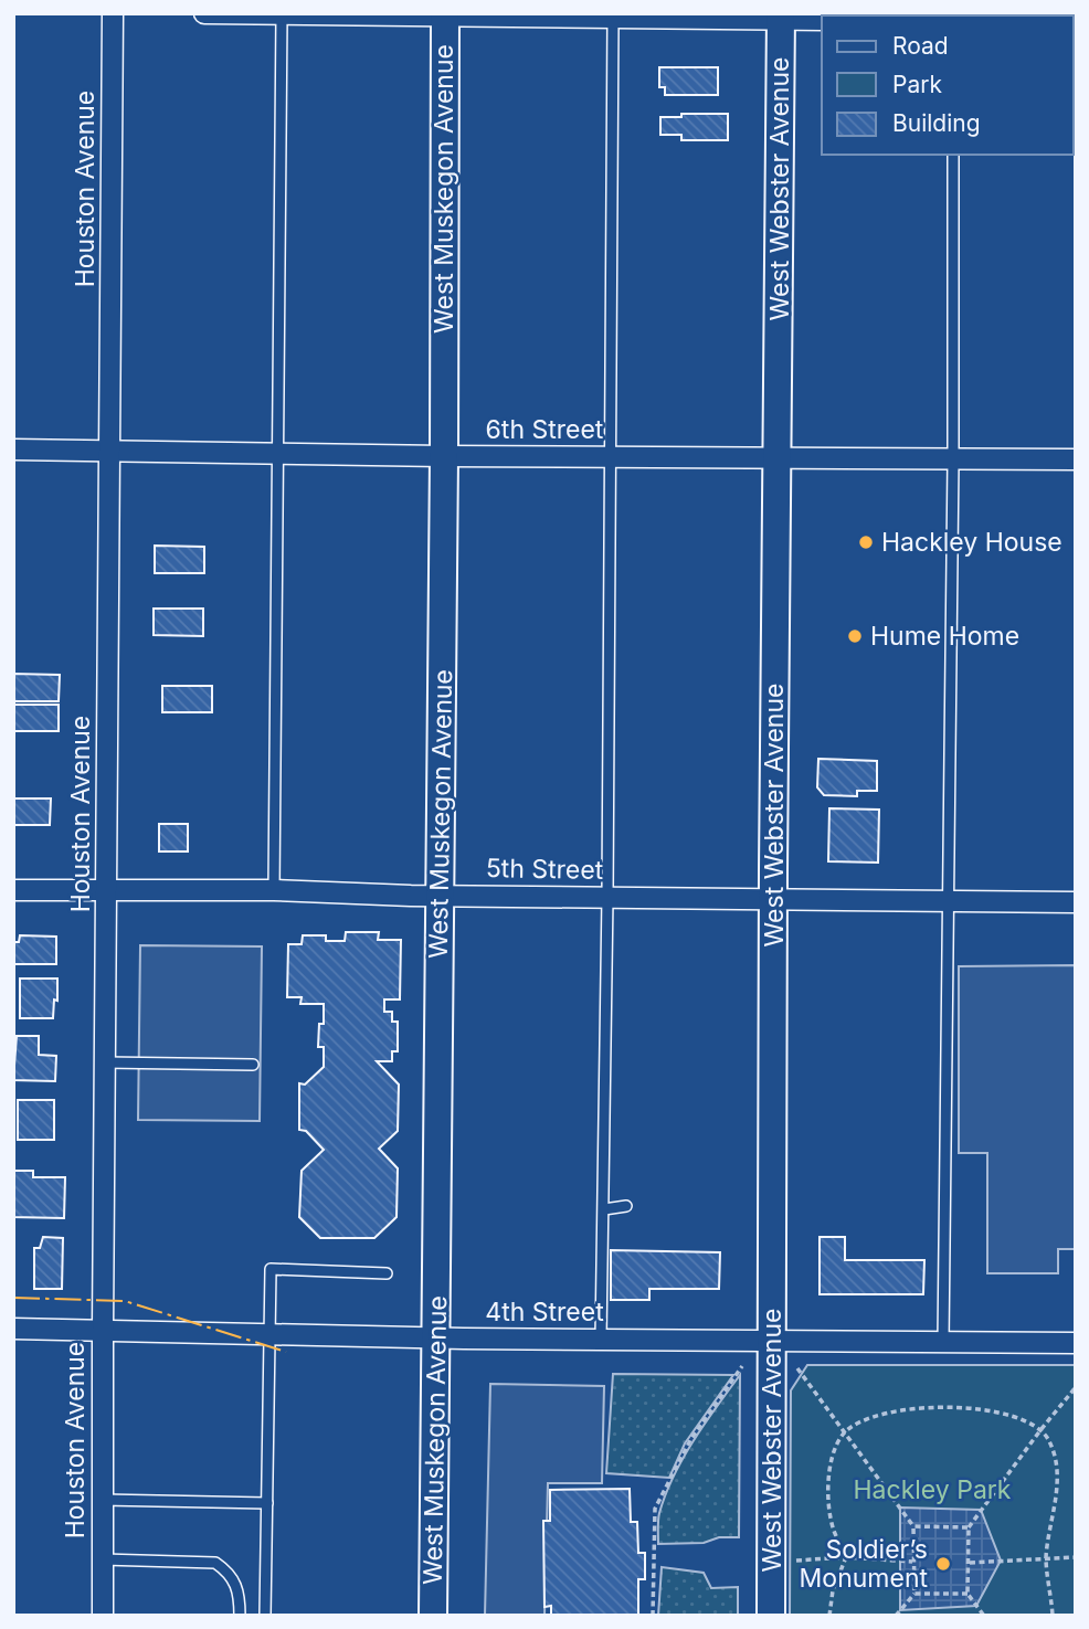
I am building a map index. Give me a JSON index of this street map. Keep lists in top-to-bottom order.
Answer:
{
  "streets": {
    "main road": ["West Muskegon Avenue", "West Webster Avenue"],
    "street": [
      "Houston Avenue",
      "6th Street",
      "5th Street",
      "4th Street"
    ]
  },
  "crossings": [
    ["Houston Avenue", "6th Street"],
    ["Houston Avenue", "5th Street"],
    ["Houston Avenue", "4th Street"],
    ["West Muskegon Avenue", "6th Street"],
    ["West Muskegon Avenue", "5th Street"],
    ["West Muskegon Avenue", "4th Street"],
    ["West Webster Avenue", "6th Street"],
    ["West Webster Avenue", "5th Street"],
    ["West Webster Avenue", "4th Street"]
  ],
  "parks": ["Hackley Park"],
  "places": ["Hackley House", "Hume Home", "Soldier’s Monument"],
  "legend": ["Road", "Park", "Building"]
}
